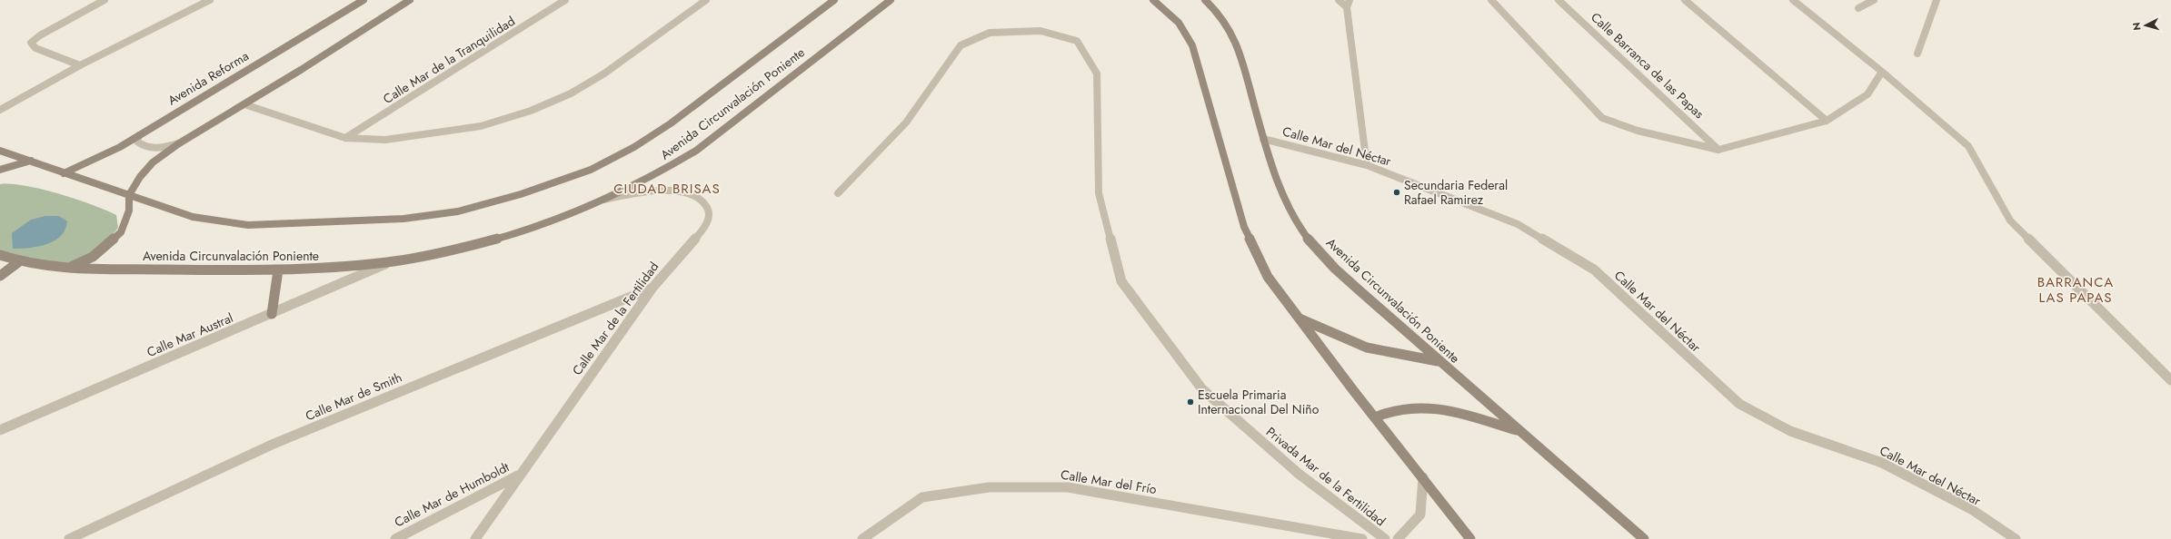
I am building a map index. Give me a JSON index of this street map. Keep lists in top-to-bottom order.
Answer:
{
  "streets": {
    "main road": ["Avenida Reforma", "Avenida Circunvalación Poniente"],
    "street": [
      "Calle Mar de la Tranquilidad",
      "Calle Barranca de las Papas",
      "Calle Mar del Néctar",
      "Calle Mar de la Fertilidad",
      "Calle Mar Austral",
      "Calle Mar de Smith",
      "Privada Mar de la Fertilidad",
      "Calle Mar del Frío",
      "Calle Mar de Humboldt"
    ]
  },
  "crossings": [
    ["Avenida Reforma", "Avenida Circunvalación Poniente"],
    ["Avenida Circunvalación Poniente", "Calle Mar del Néctar"],
    ["Avenida Circunvalación Poniente", "Calle Mar de la Fertilidad"],
    ["Avenida Circunvalación Poniente", "Calle Mar Austral"],
    ["Calle Mar de la Fertilidad", "Calle Mar de Smith"],
    ["Calle Mar de la Fertilidad", "Calle Mar de Humboldt"]
  ],
  "districts": ["CIUDAD BRISAS", "BARRANCA LAS PAPAS"],
  "places": ["Secundaria Federal Rafael Ramirez", "Escuela Primaria Internacional Del Niño"],
  "north": "left"
}
